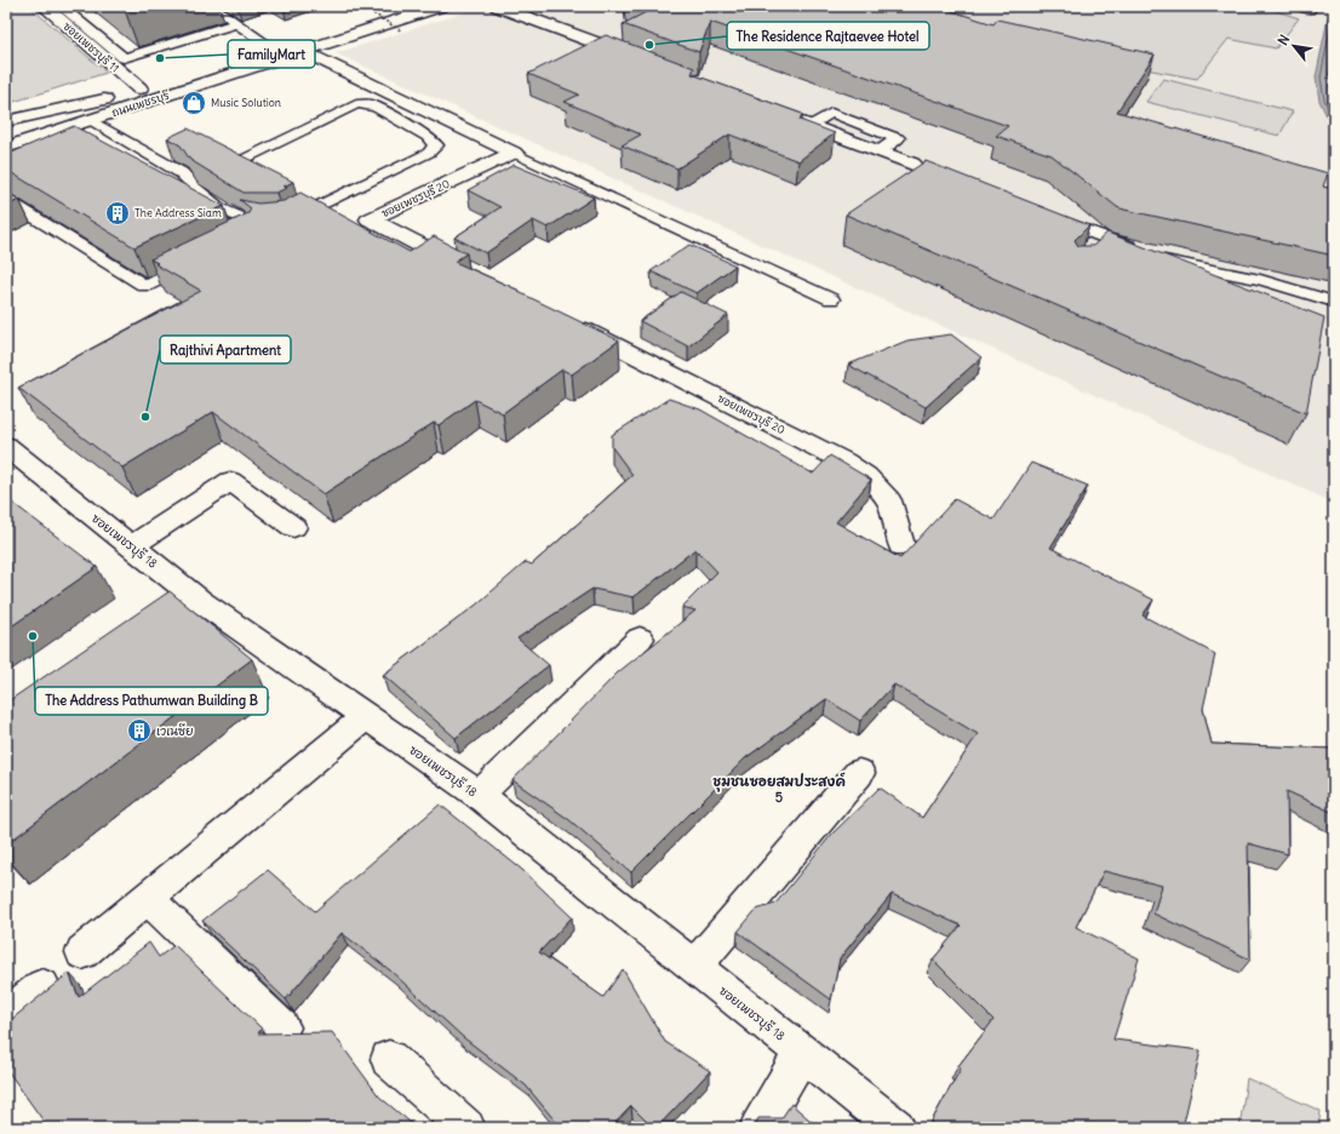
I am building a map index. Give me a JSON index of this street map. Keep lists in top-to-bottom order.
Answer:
{
  "streets": {
    "street": [
      "ซอยเพชรบุรี 11",
      "ถนนเพชรบุรี",
      "ซอยเพชรบุรี 20",
      "ซอยเพชรบุรี 18"
    ]
  },
  "crossings": [
    ["ซอยเพชรบุรี 11", "ถนนเพชรบุรี"]
  ],
  "districts": ["ชุมชนซอยสมประสงค์ 5"],
  "places": {
    "other": [
      "The Residence Rajtaevee Hotel",
      "FamilyMart",
      "Rajthivi Apartment",
      "The Address Pathumwan Building B"
    ],
    "shop": ["Music Solution"],
    "building": ["The Address Siam", "เวเนซีย"]
  },
  "north": "top left"
}
